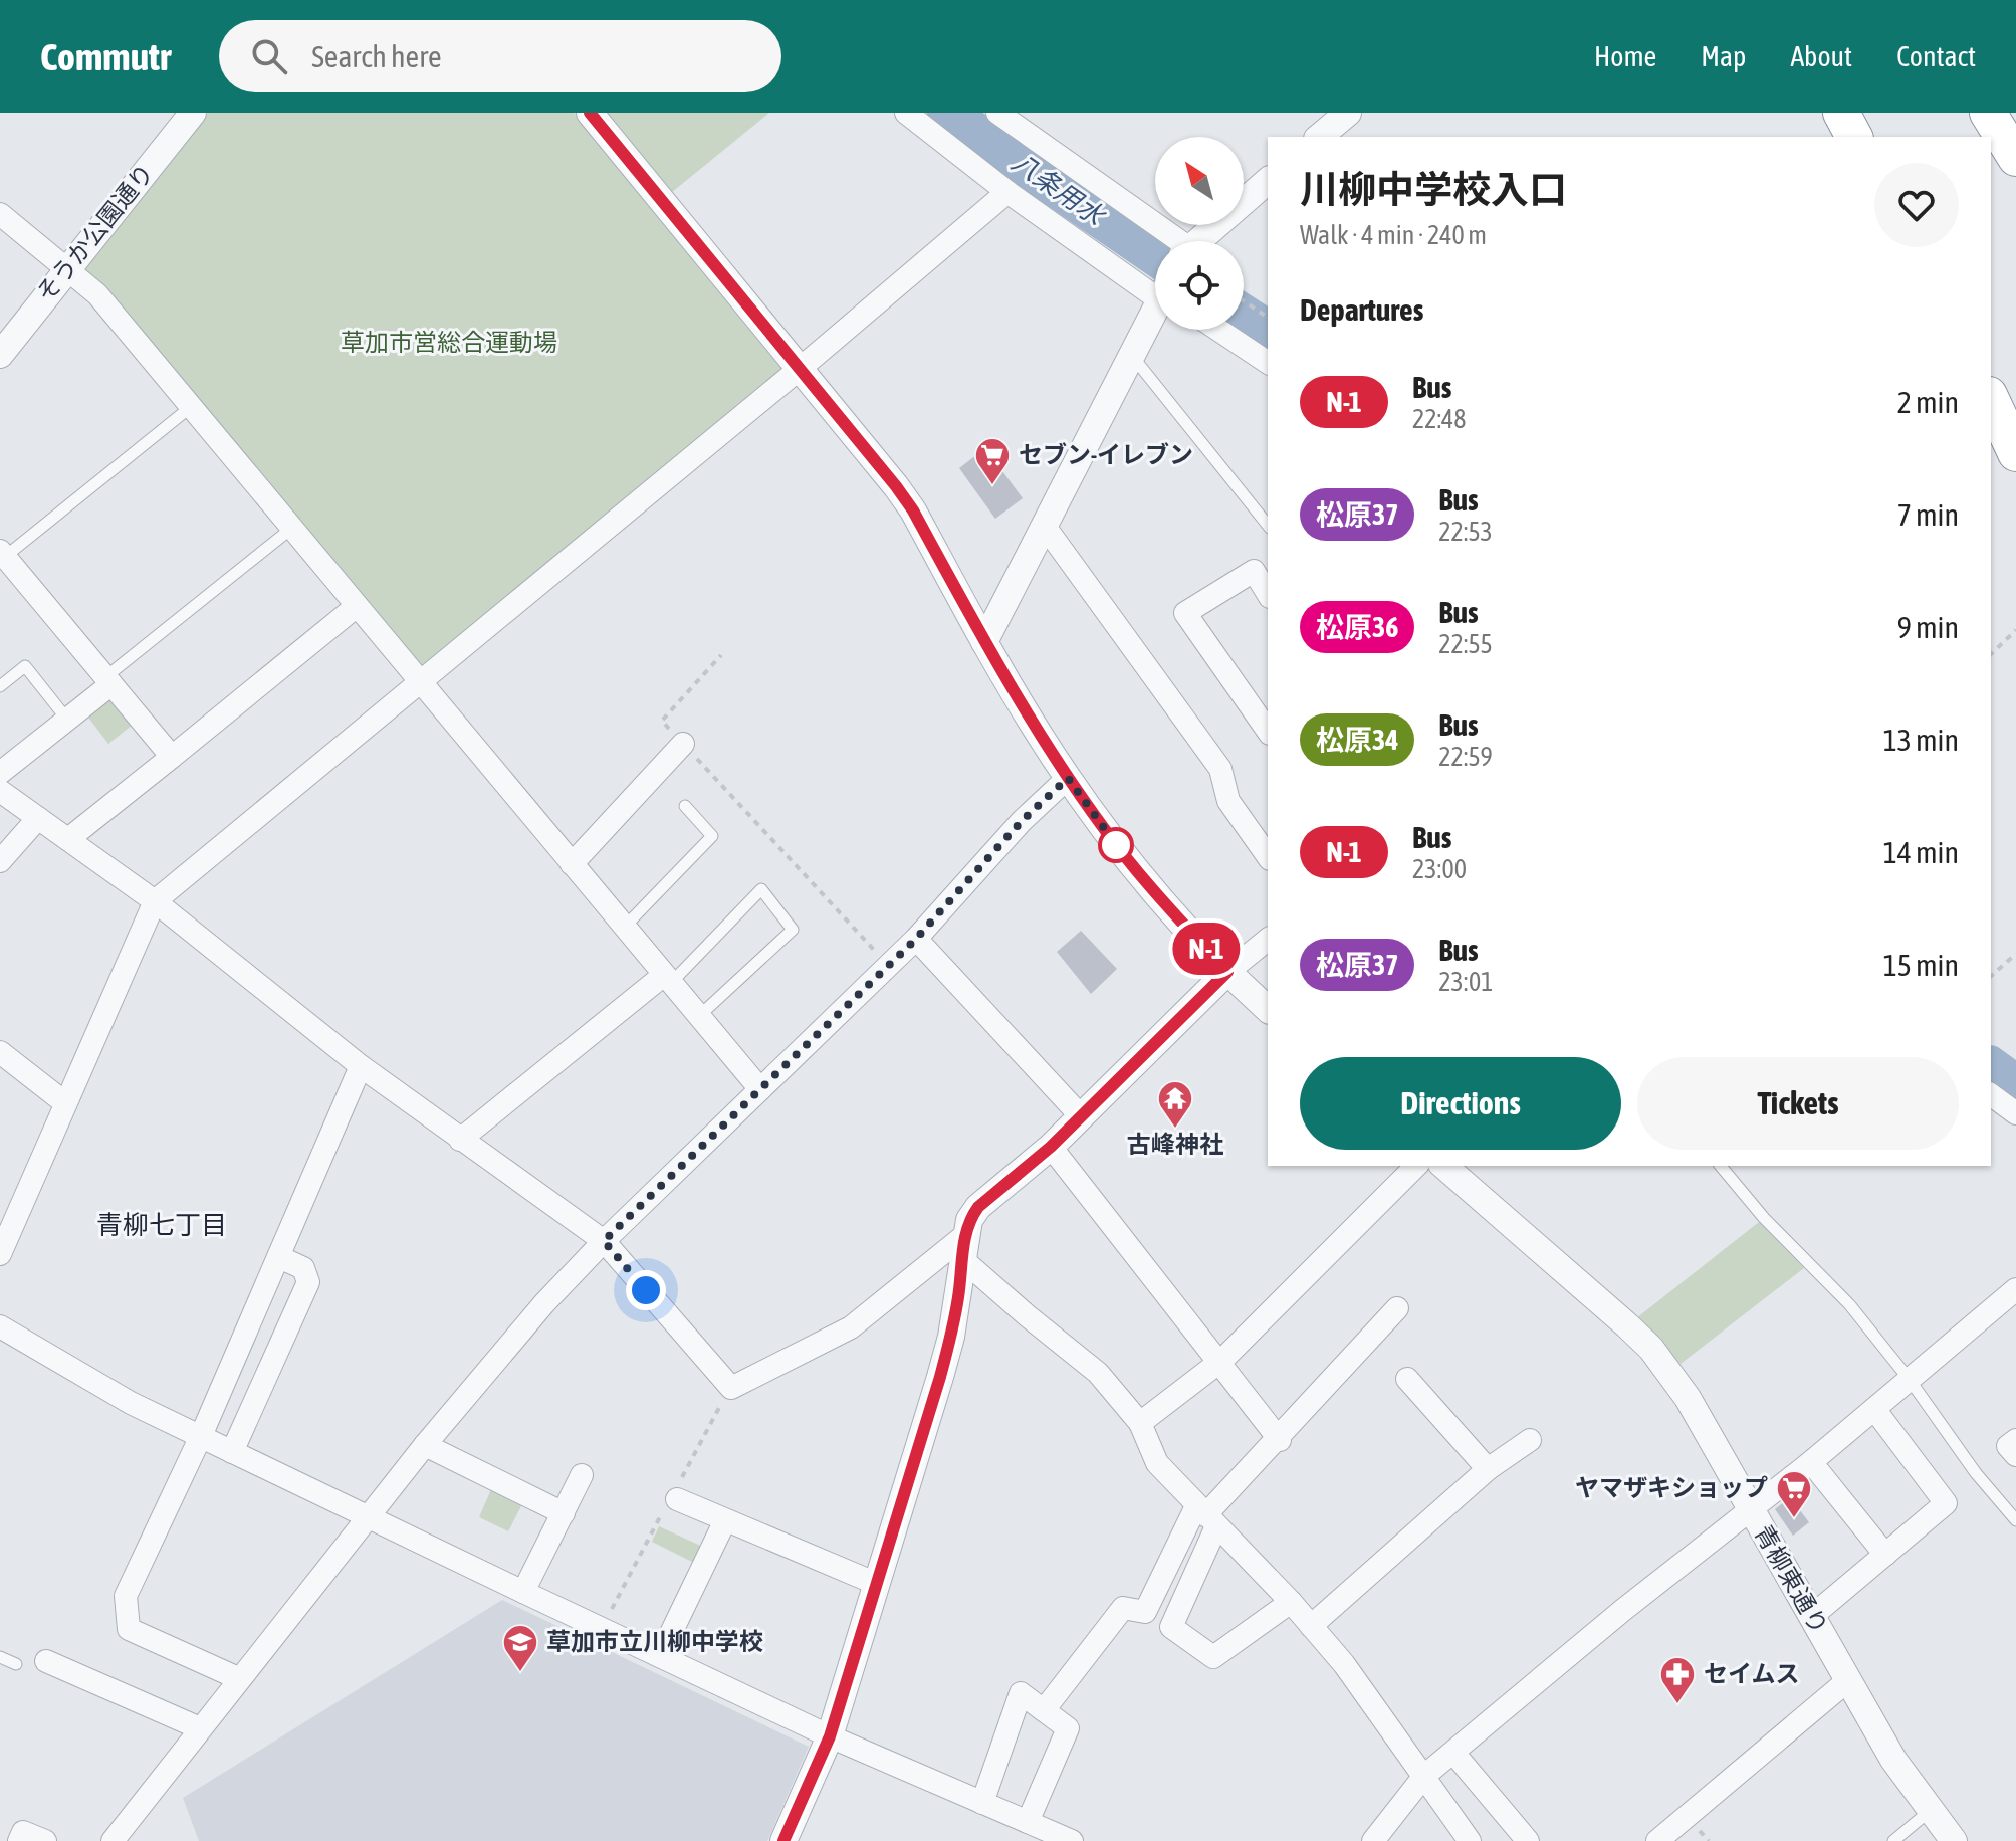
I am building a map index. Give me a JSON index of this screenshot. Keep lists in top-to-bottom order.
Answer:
{
  "streets": {
    "street": ["そうか公園通り", "青柳東通り"]
  },
  "districts": ["青柳七丁目"],
  "water": ["八条用水"],
  "parks": ["草加市営総合運動場"],
  "places": {
    "supermarket": ["セブン-イレブン", "ヤマザキショップ"],
    "temple": ["古峰神社"],
    "school or university": ["草加市立川柳中学校"],
    "pharmacy": ["セイムス"]
  },
  "lines": ["bus line N-1"],
  "north": "top left",
  "page": {
    "header": "Commutr",
    "search": "Search here",
    "nav": [
      "Home",
      "Map",
      "About",
      "Contact"
    ],
    "on_map": "N-1",
    "heading": [
      ["川柳中学校入口", "Walk · 4 min · 240 m"],
      "Departures"
    ],
    "list": [
      {
        "mark": "N-1",
        "name": "Bus",
        "note": "22:48",
        "value": "2 min"
      },
      {
        "mark": "松原37",
        "name": "Bus",
        "note": "22:53",
        "value": "7 min"
      },
      {
        "mark": "松原36",
        "name": "Bus",
        "note": "22:55",
        "value": "9 min"
      },
      {
        "mark": "松原34",
        "name": "Bus",
        "note": "22:59",
        "value": "13 min"
      },
      {
        "mark": "N-1",
        "name": "Bus",
        "note": "23:00",
        "value": "14 min"
      },
      {
        "mark": "松原37",
        "name": "Bus",
        "note": "23:01",
        "value": "15 min"
      }
    ],
    "buttons": ["Directions", "Tickets"]
  }
}
